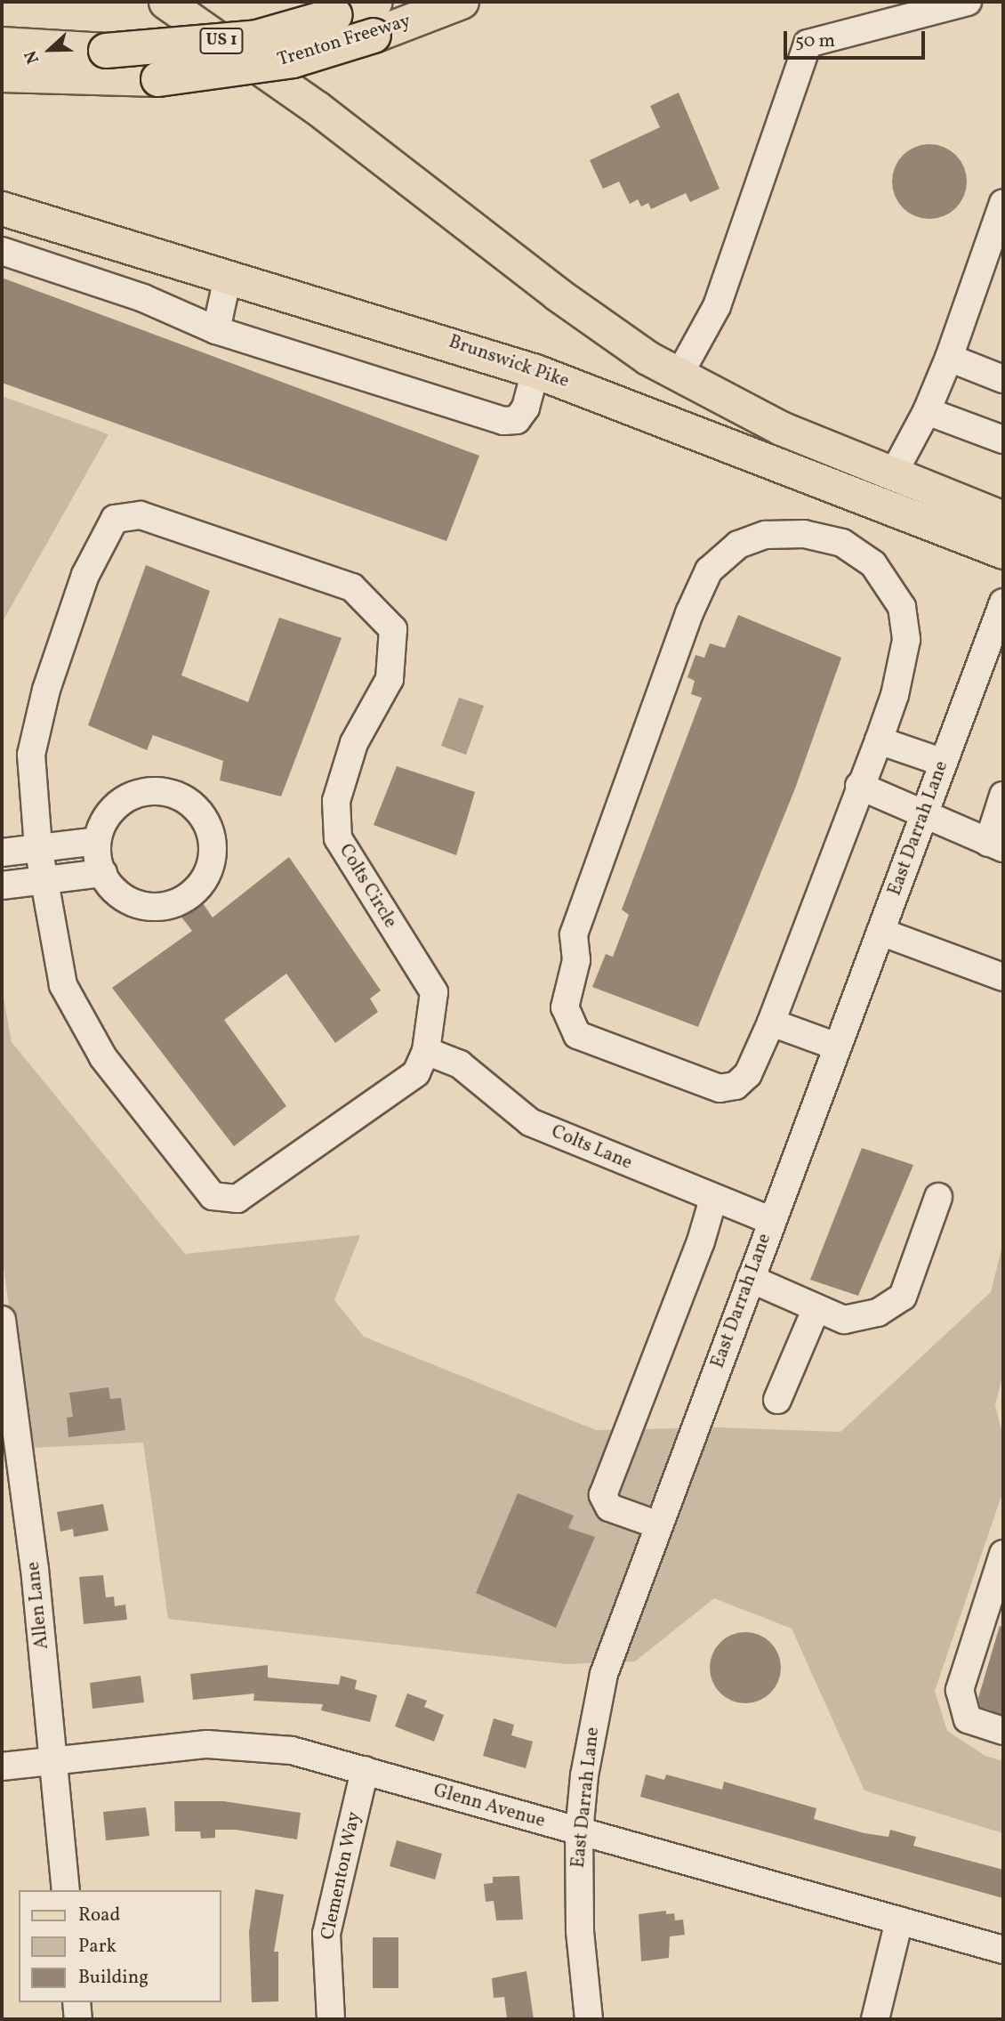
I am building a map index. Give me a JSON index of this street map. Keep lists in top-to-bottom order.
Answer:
{
  "streets": {
    "highway": ["US 1", "Trenton Freeway"],
    "main road": ["Brunswick Pike"],
    "street": [
      "East Darrah Lane",
      "Colts Circle",
      "Colts Lane",
      "Allen Lane",
      "Glenn Avenue",
      "Clementon Way"
    ]
  },
  "crossings": [
    ["East Darrah Lane", "Colts Lane"],
    ["East Darrah Lane", "Glenn Avenue"],
    ["Colts Circle", "Colts Lane"],
    ["Allen Lane", "Glenn Avenue"],
    ["Glenn Avenue", "Clementon Way"]
  ],
  "legend": ["Road", "Park", "Building"],
  "scale_bar": "50 m",
  "north": "left"
}
